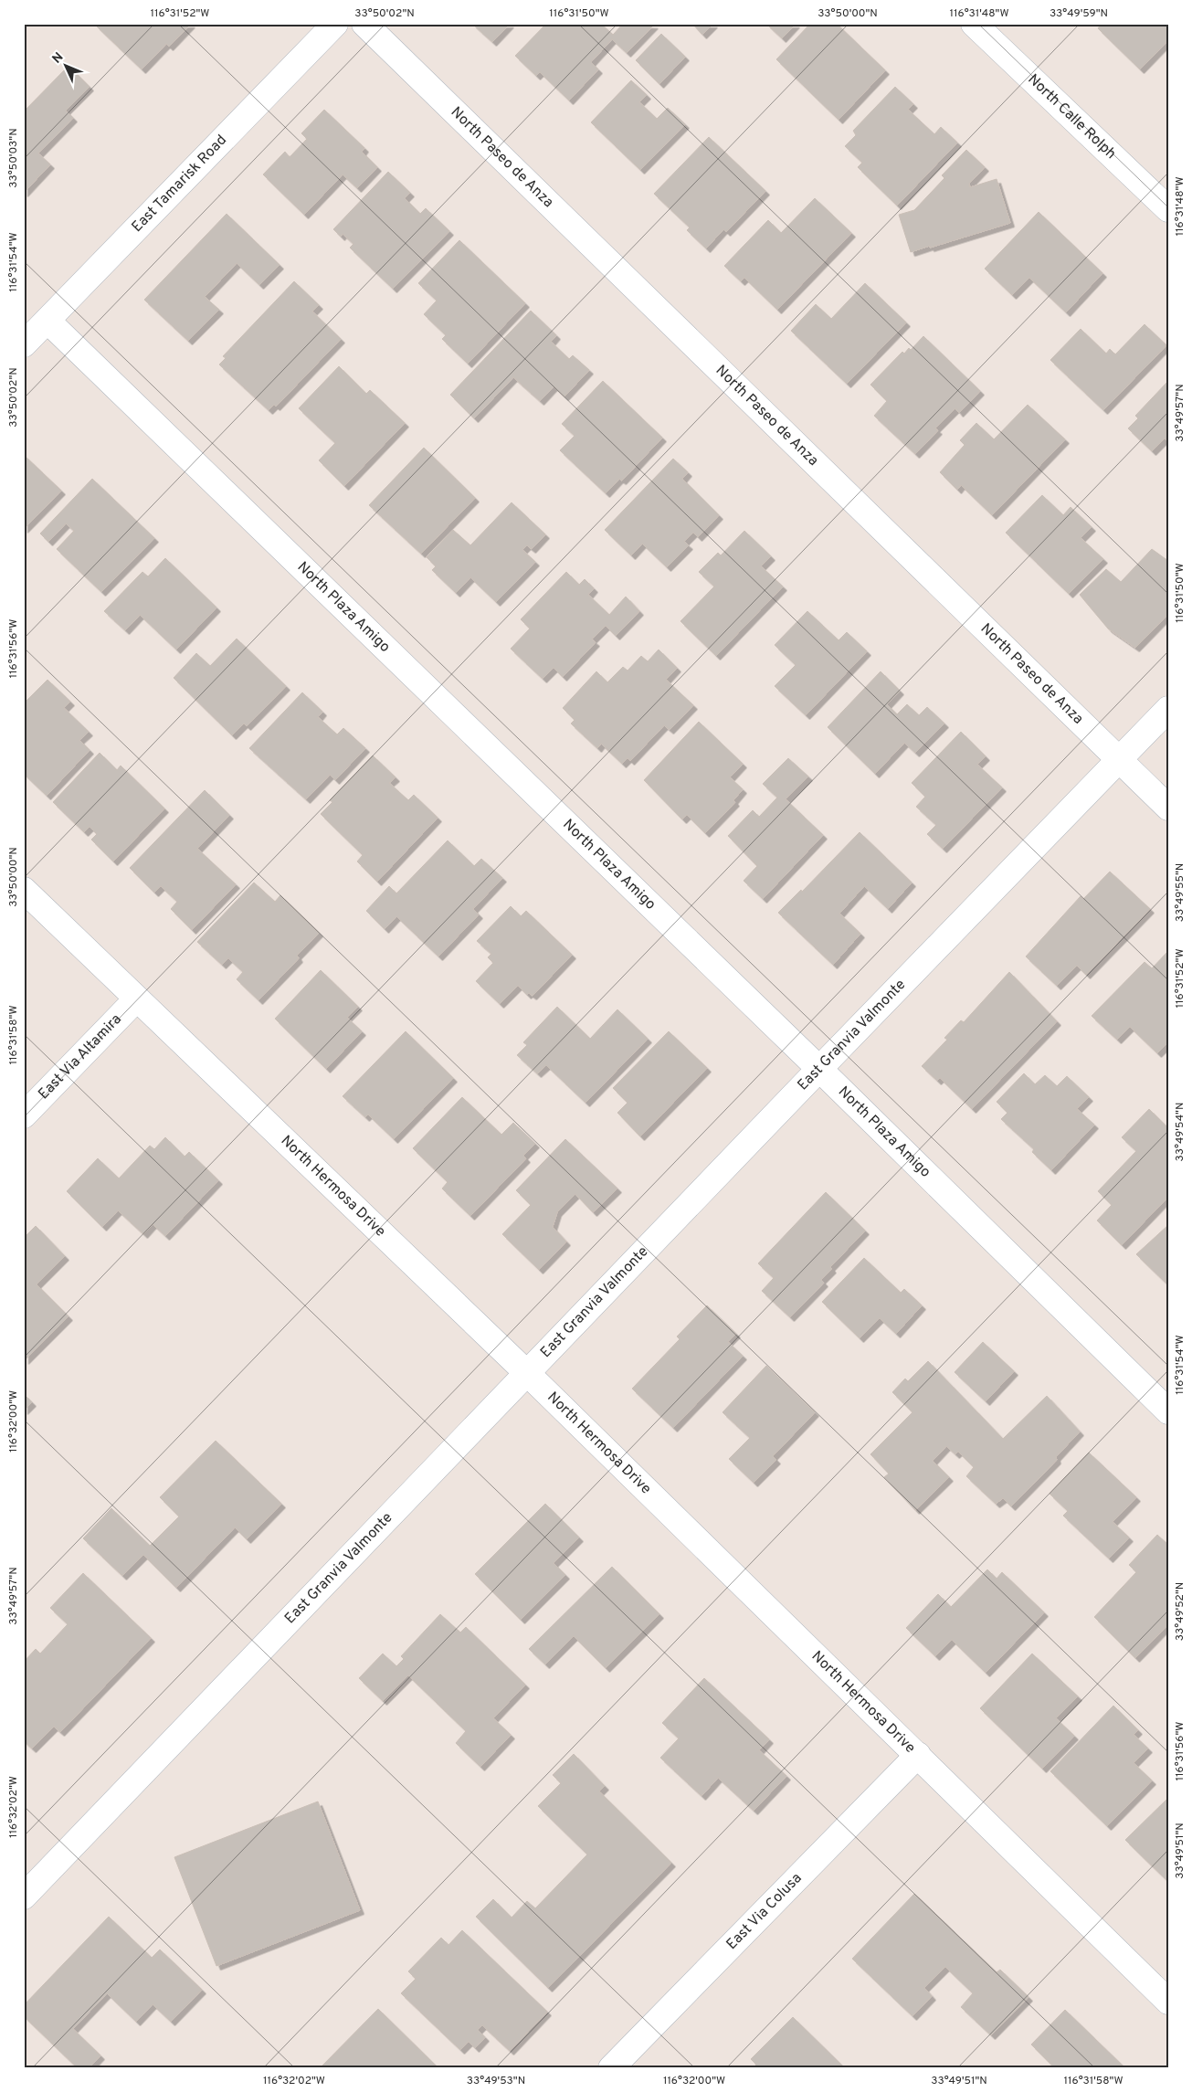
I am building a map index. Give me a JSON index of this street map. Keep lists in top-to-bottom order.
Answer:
{
  "streets": {
    "street": [
      "North Calle Rolph",
      "North Paseo de Anza",
      "East Tamarisk Road",
      "North Plaza Amigo",
      "East Granvia Valmonte",
      "East Via Altamira",
      "North Hermosa Drive",
      "East Via Colusa"
    ]
  },
  "crossings": [
    ["North Paseo de Anza", "East Granvia Valmonte"],
    ["East Tamarisk Road", "North Plaza Amigo"],
    ["North Plaza Amigo", "East Granvia Valmonte"],
    ["East Granvia Valmonte", "North Hermosa Drive"],
    ["East Via Altamira", "North Hermosa Drive"],
    ["North Hermosa Drive", "East Via Colusa"]
  ],
  "north": "top left",
  "coordinates": [
    "116°31'52\"W",
    "33°50'02\"N",
    "116°31'50\"W",
    "33°50'00\"N",
    "116°31'48\"W",
    "33°49'59\"N",
    "33°50'03\"N",
    "116°31'54\"W",
    "33°49'57\"N",
    "116°31'56\"W",
    "33°49'55\"N",
    "116°31'58\"W",
    "33°49'54\"N",
    "116°32'00\"W",
    "33°49'52\"N",
    "116°32'02\"W",
    "33°49'51\"N",
    "33°49'53\"N"
  ]
}
